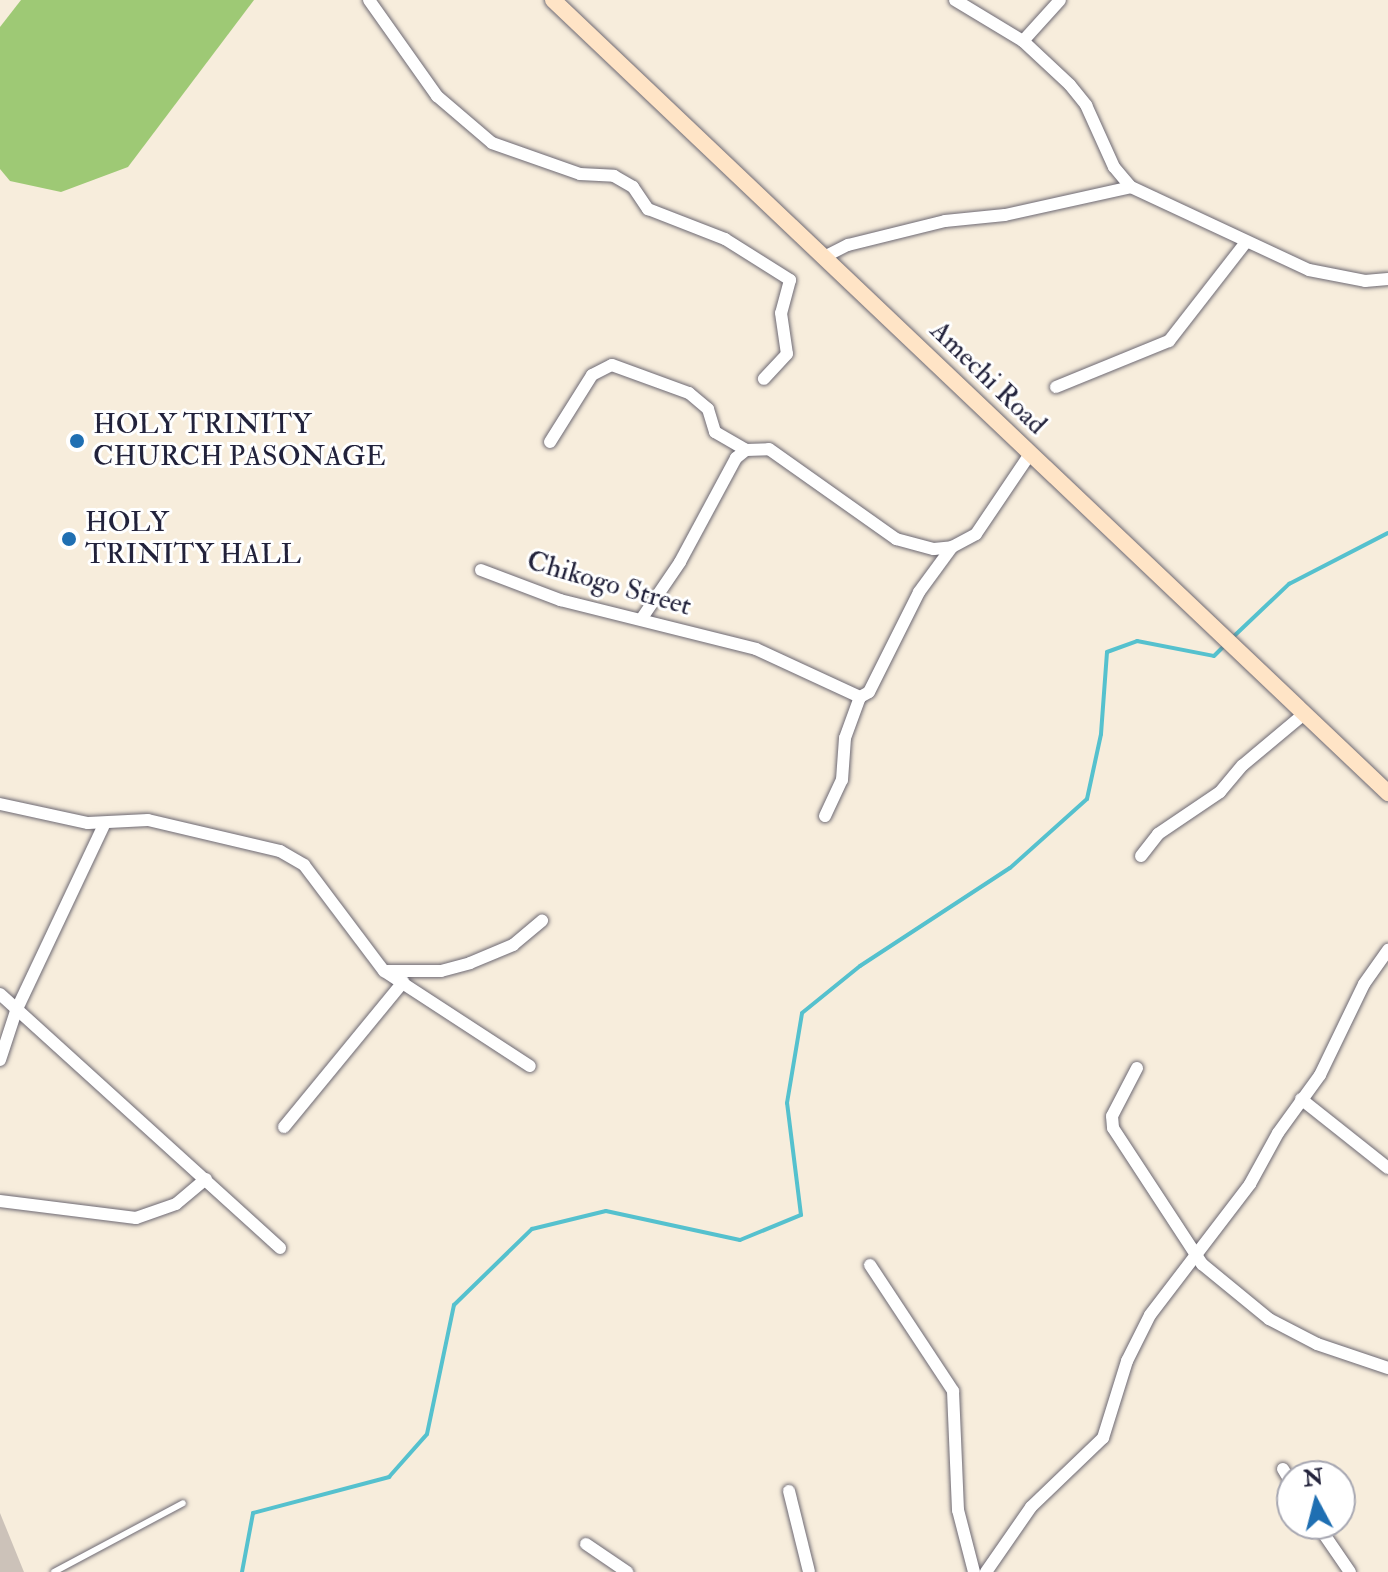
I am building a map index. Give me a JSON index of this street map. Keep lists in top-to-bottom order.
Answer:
{
  "streets": {
    "main road": ["Amechi Road"],
    "street": ["Chikogo Street"]
  },
  "places": ["HOLY TRINITY CHURCH PASONAGE", "HOLY TRINITY HALL"],
  "north": "top"
}
